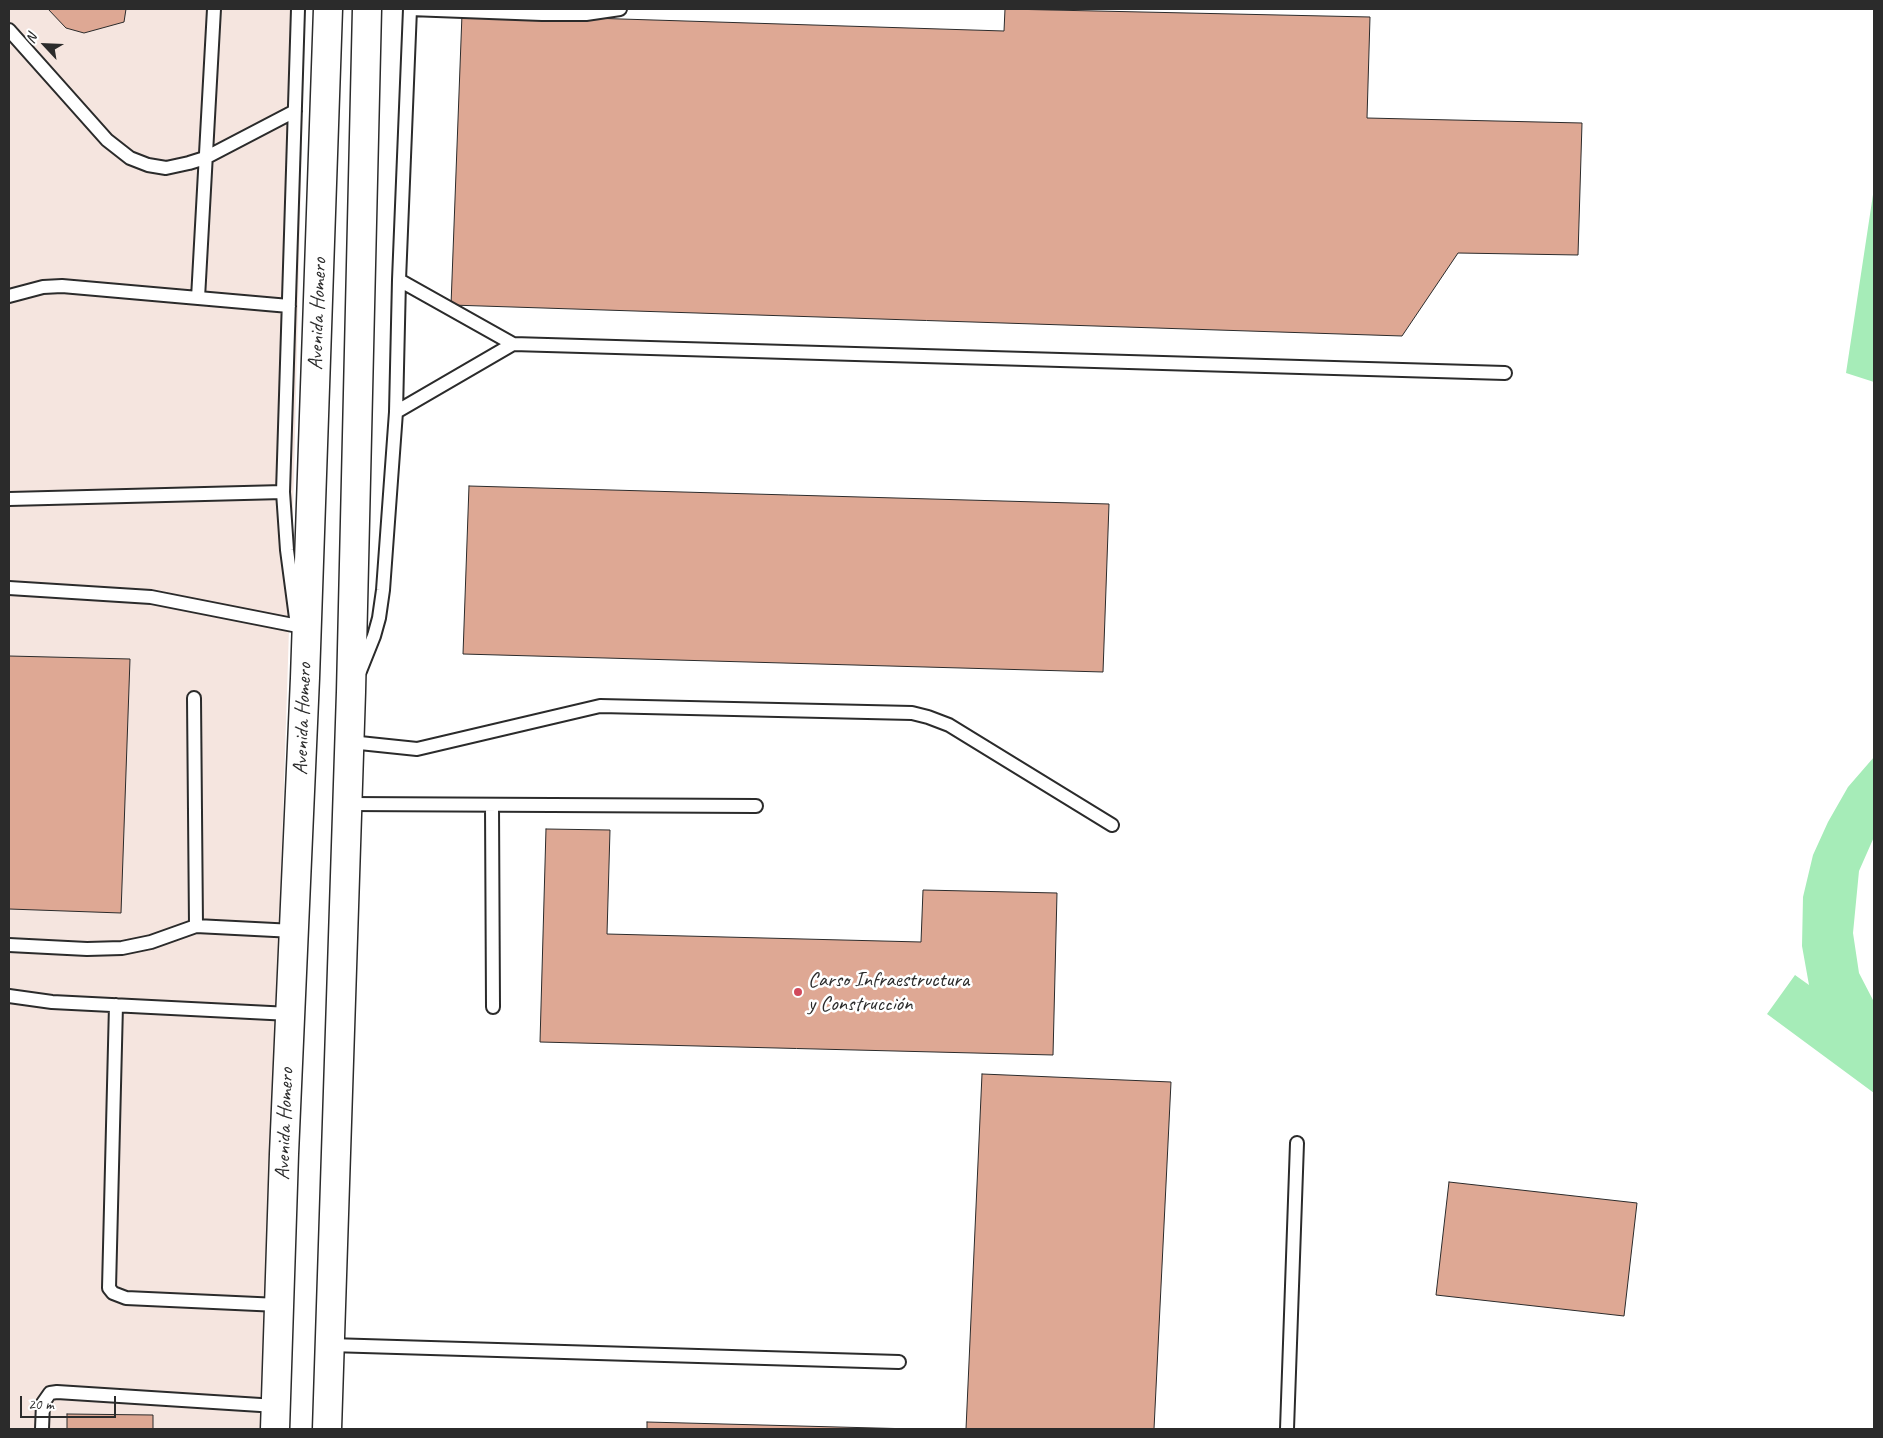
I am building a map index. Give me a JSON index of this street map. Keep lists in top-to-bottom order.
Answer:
{
  "streets": {
    "main road": ["Avenida Homero"]
  },
  "places": ["Carso Infraestructura y Construcción"],
  "scale_bar": "20 m",
  "north": "top left"
}
